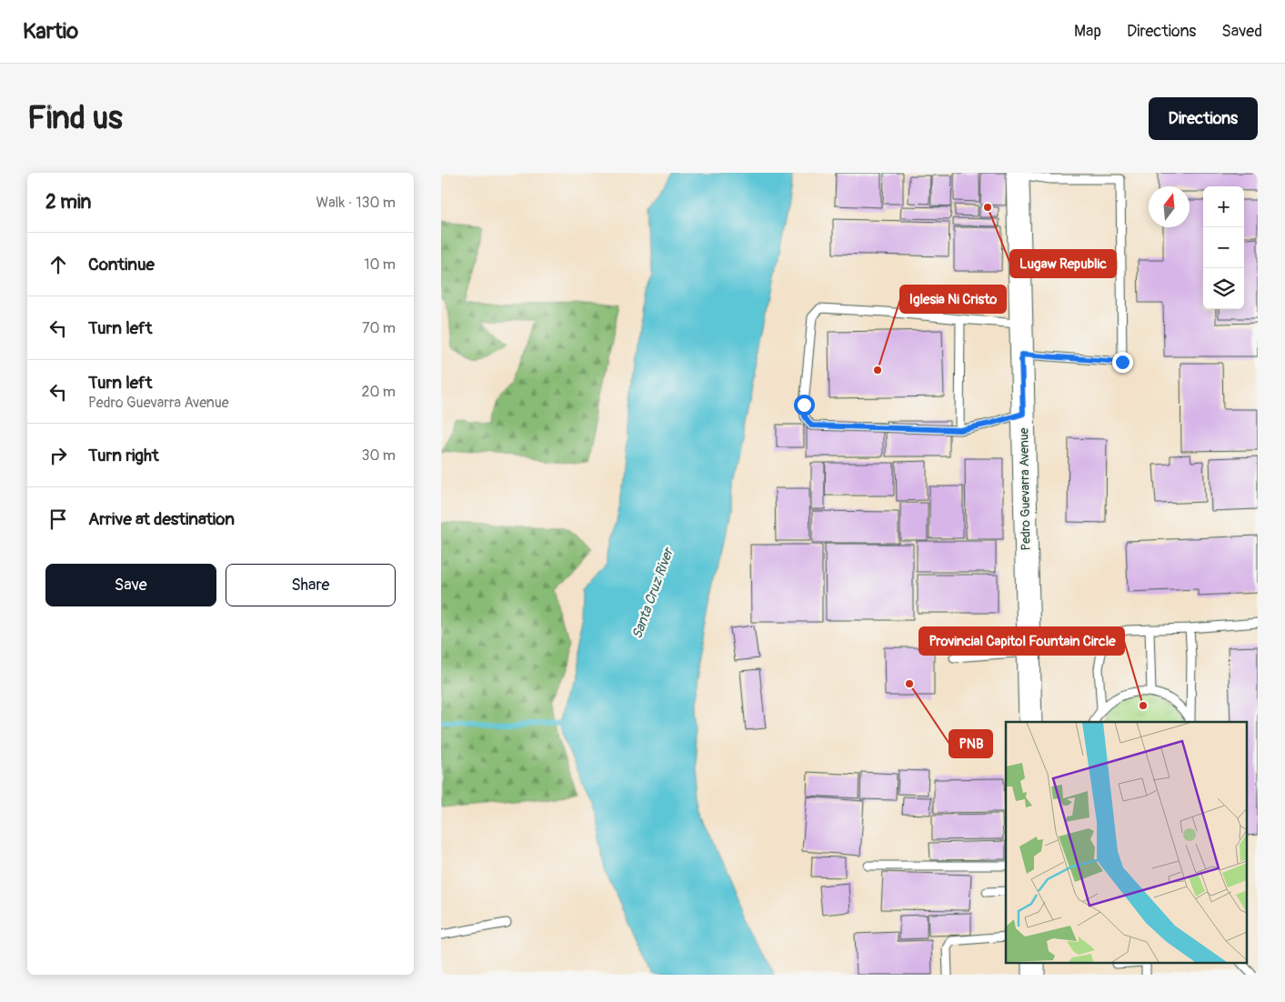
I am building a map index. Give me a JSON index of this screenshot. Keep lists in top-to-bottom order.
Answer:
{
  "streets": {
    "main road": ["Pedro Guevarra Avenue"]
  },
  "water": ["Santa Cruz River"],
  "places": [
    "Lugaw Republic",
    "Iglesia Ni Cristo",
    "PNB",
    "Provincial Capitol Fountain Circle"
  ],
  "north": "top",
  "page": {
    "header": "Kartio",
    "nav": ["Map", "Directions", "Saved"],
    "buttons": [
      "Directions",
      ["Save", "Share"]
    ],
    "title": "Find us",
    "heading": ["2 min", "Walk · 130 m"],
    "map_buttons": ["+", "−"],
    "list": [
      ["Continue", "10 m"],
      ["Turn left", "70 m"],
      ["Turn left", "Pedro Guevarra Avenue", "20 m"],
      ["Turn right", "30 m"],
      "Arrive at destination"
    ]
  }
}
